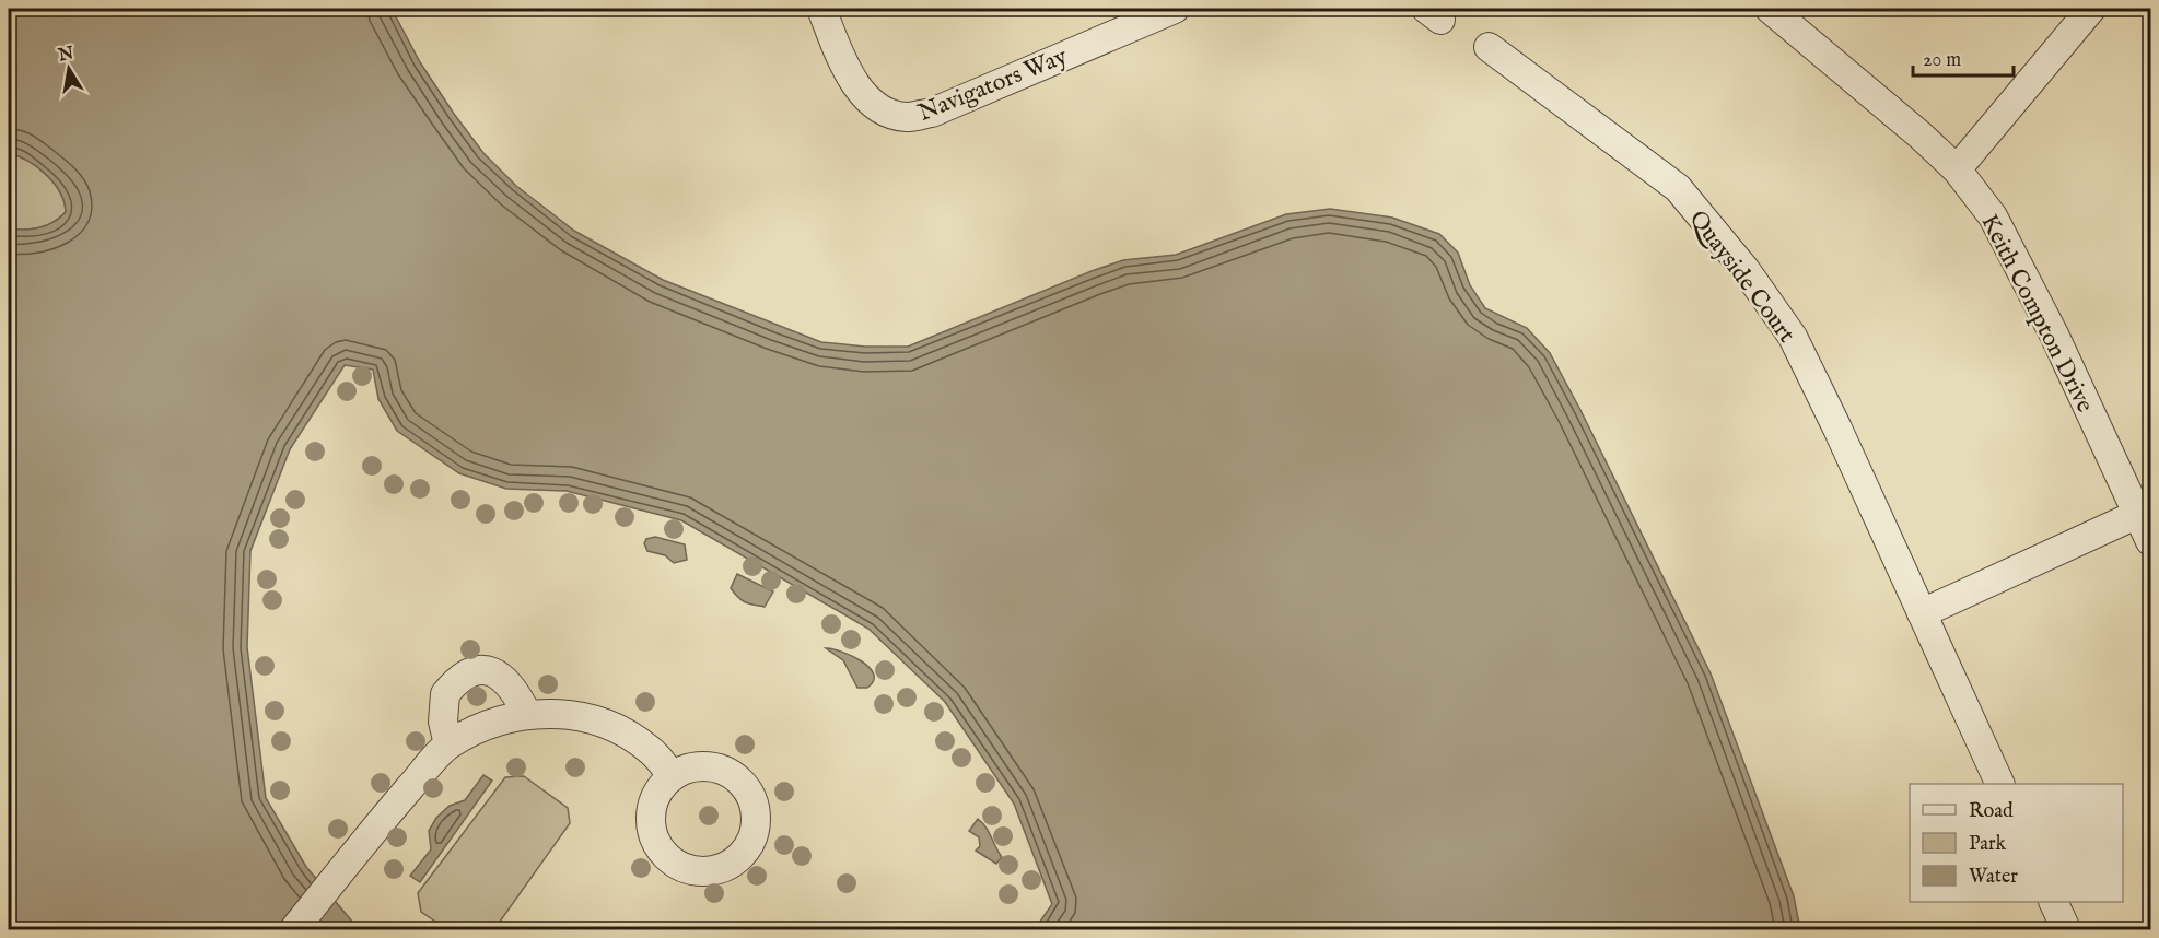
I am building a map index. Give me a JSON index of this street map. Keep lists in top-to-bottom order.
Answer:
{
  "streets": {
    "street": ["Navigators Way", "Quayside Court", "Keith Compton Drive"]
  },
  "legend": ["Road", "Park", "Water"],
  "scale_bar": "20 m",
  "north": "top"
}
